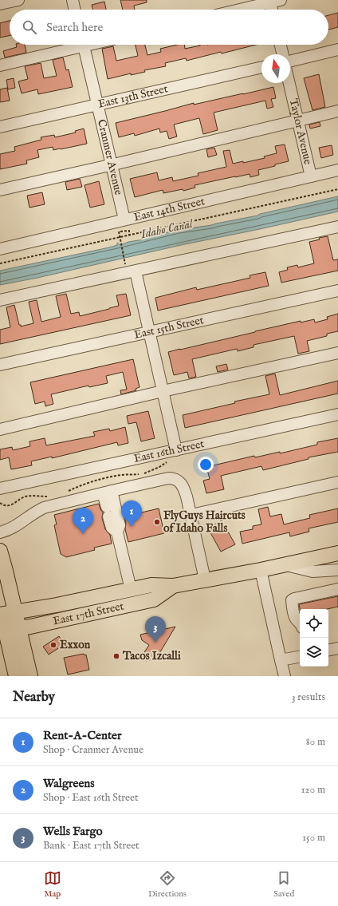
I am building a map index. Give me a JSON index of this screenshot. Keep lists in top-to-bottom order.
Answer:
{
  "streets": {
    "main road": ["East 17th Street"],
    "street": [
      "East 13th Street",
      "Taylor Avenue",
      "Cranmer Avenue",
      "East 14th Street",
      "East 15th Street",
      "East 16th Street"
    ]
  },
  "crossings": [
    ["East 13th Street", "Cranmer Avenue"],
    ["Taylor Avenue", "East 14th Street"],
    ["Cranmer Avenue", "East 14th Street"]
  ],
  "water": ["Idaho Canal"],
  "places": ["FlyGuys Haircuts of Idaho Falls", "Exxon", "Tacos Izcalli"],
  "north": "top",
  "page": {
    "search": "Search here",
    "pins": ["1", "2", "3"],
    "heading": ["Nearby", "3 results"],
    "list": [
      {
        "mark": "1",
        "name": "Rent-A-Center",
        "note": "Shop · Cranmer Avenue",
        "value": "80 m"
      },
      {
        "mark": "2",
        "name": "Walgreens",
        "note": "Shop · East 16th Street",
        "value": "120 m"
      },
      {
        "mark": "3",
        "name": "Wells Fargo",
        "note": "Bank · East 17th Street",
        "value": "150 m"
      }
    ],
    "nav": ["Map", "Directions", "Saved"]
  }
}
